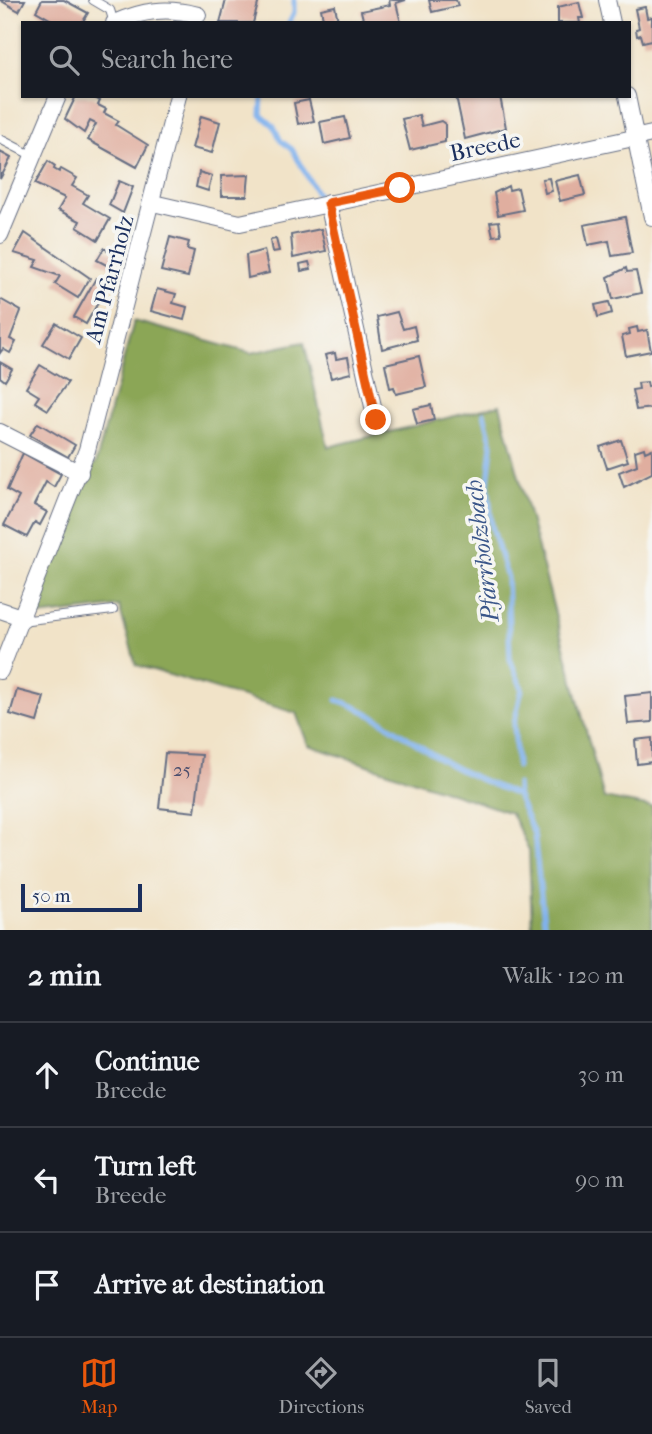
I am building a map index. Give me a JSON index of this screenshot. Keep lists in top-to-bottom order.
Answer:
{
  "streets": {
    "street": ["Breede", "Am Pfarrholz"]
  },
  "crossings": [
    ["Breede", "Am Pfarrholz"]
  ],
  "water": ["Pfarrholzbach"],
  "house_numbers": ["25"],
  "scale_bar": "50 m",
  "page": {
    "search": "Search here",
    "scale": "50 m",
    "heading": ["2 min", "Walk · 120 m"],
    "list": [
      ["Continue", "Breede", "30 m"],
      ["Turn left", "Breede", "90 m"],
      "Arrive at destination"
    ],
    "nav": ["Map", "Directions", "Saved"]
  }
}
